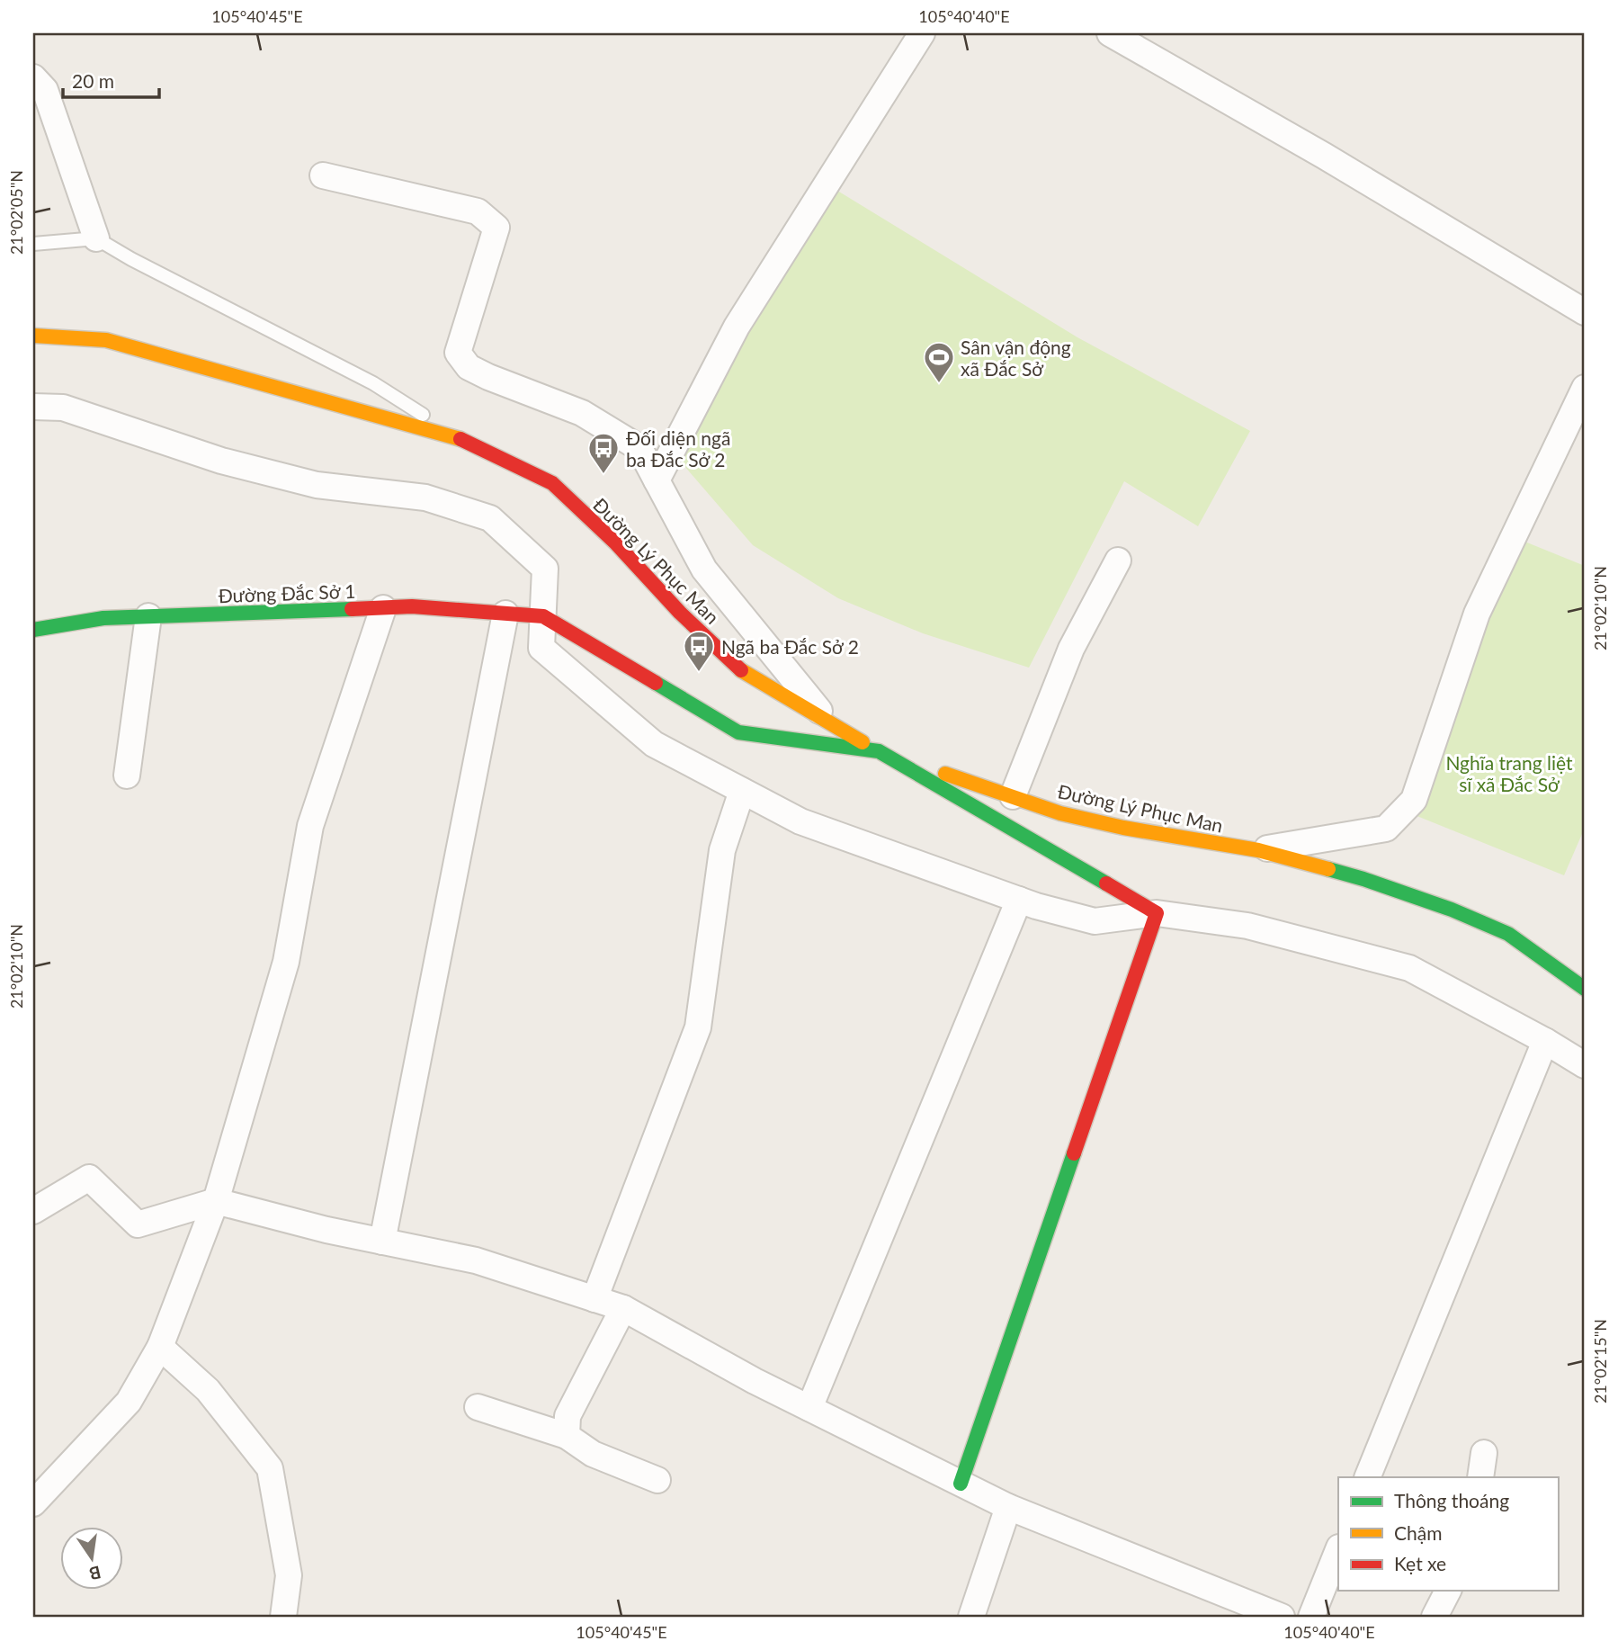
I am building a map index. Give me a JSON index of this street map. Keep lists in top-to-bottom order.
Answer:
{
  "streets": {
    "street": ["Đường Lý Phục Man", "Đường Đắc Sở 1"]
  },
  "parks": ["Nghĩa trang liệt sĩ xã Đắc Sở"],
  "places": {
    "sports": ["Sân vận động xã Đắc Sở"],
    "bus stop": ["Đối diện ngã ba Đắc Sở 2", "Ngã ba Đắc Sở 2"]
  },
  "legend": ["Thông thoáng", "Chậm", "Kẹt xe"],
  "scale_bar": "20 m",
  "north": "bottom",
  "coordinates": [
    "105°40'45\"E",
    "105°40'40\"E",
    "21°02'05\"N",
    "21°02'10\"N",
    "21°02'15\"N"
  ]
}
